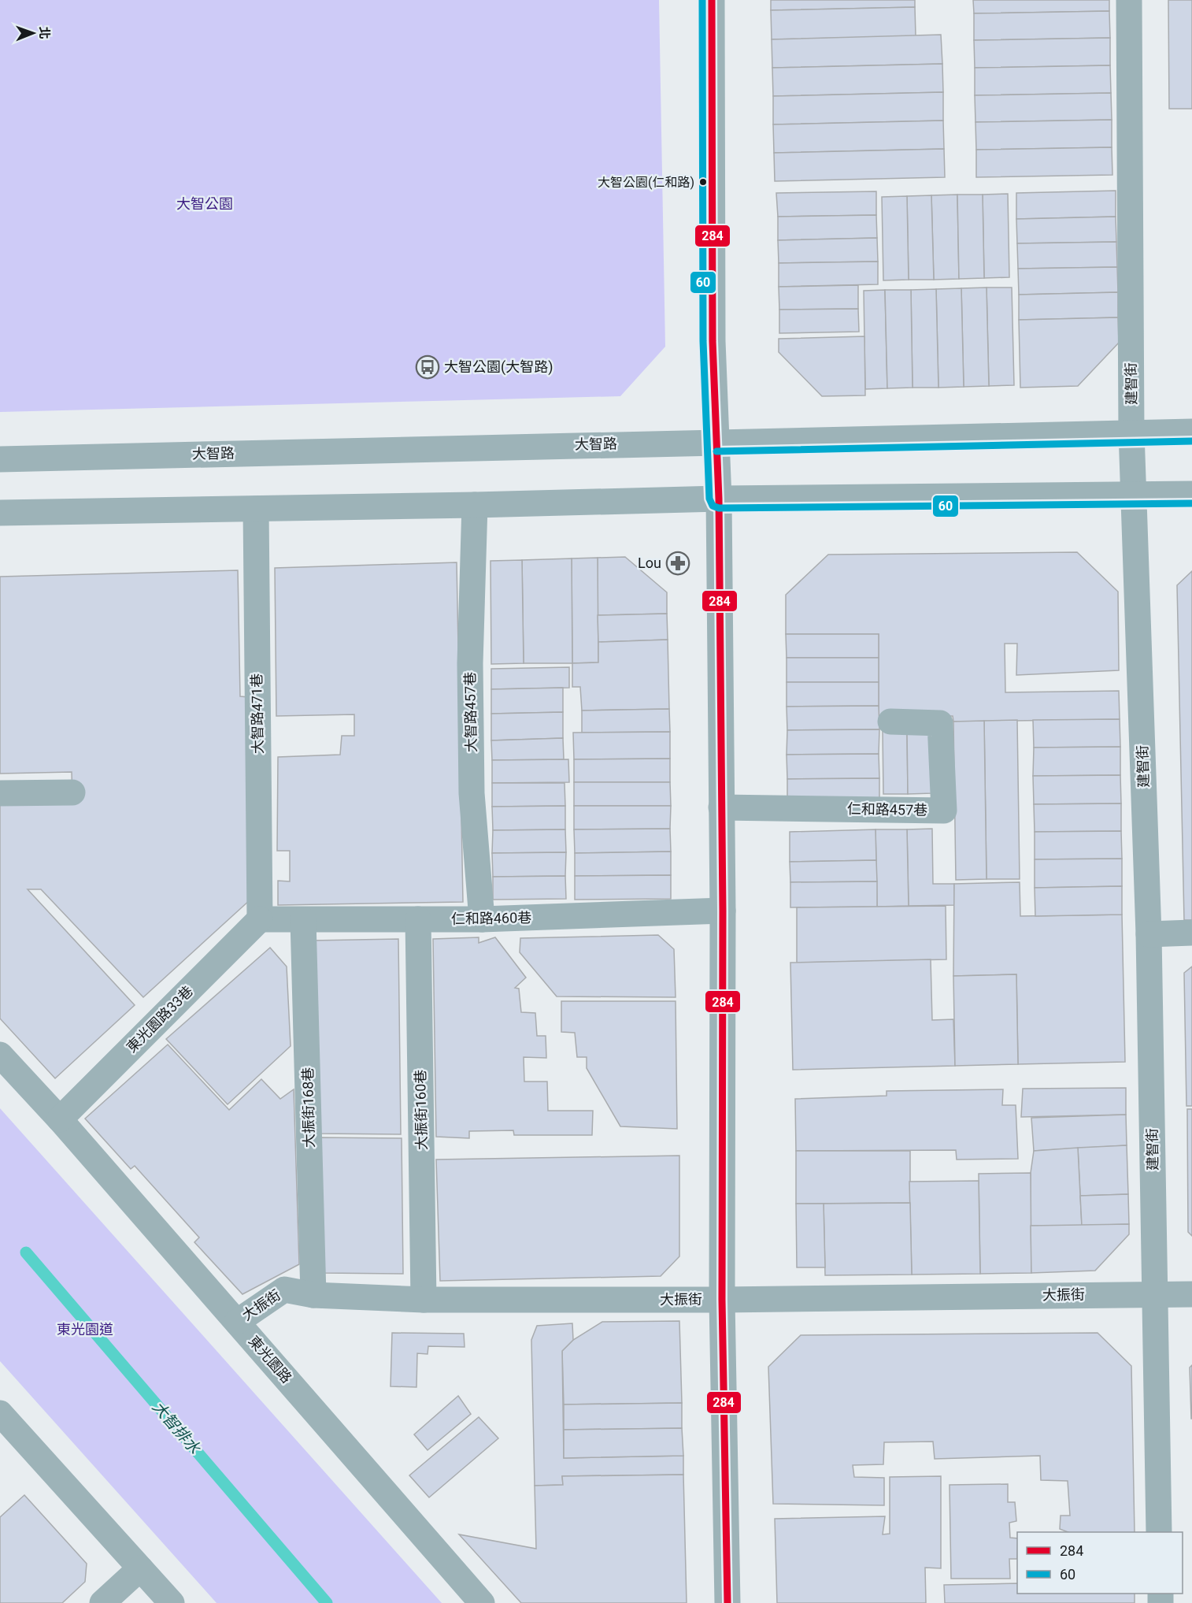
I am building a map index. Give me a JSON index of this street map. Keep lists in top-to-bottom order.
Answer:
{
  "streets": {
    "street": [
      "建智街",
      "大智路",
      "大智路457巷",
      "大智路471巷",
      "仁和路457巷",
      "仁和路460巷",
      "東光園路33巷",
      "大振街168巷",
      "大振街160巷",
      "大振街",
      "東光園路"
    ]
  },
  "crossings": [
    ["建智街", "大智路"],
    ["建智街", "大振街"],
    ["大智路457巷", "仁和路460巷"],
    ["大智路471巷", "仁和路460巷"],
    ["大智路471巷", "東光園路33巷"],
    ["仁和路460巷", "東光園路33巷"],
    ["仁和路460巷", "大振街168巷"],
    ["仁和路460巷", "大振街160巷"],
    ["東光園路33巷", "東光園路"],
    ["大振街168巷", "大振街"],
    ["大振街160巷", "大振街"],
    ["大振街", "東光園路"]
  ],
  "water": ["大智排水"],
  "parks": ["大智公園", "東光園道"],
  "places": {
    "other": ["大智公園(仁和路)"],
    "bus stop": ["大智公園(大智路)"],
    "pharmacy": ["Lou"]
  },
  "lines": ["transit line 284", "transit line 60"],
  "legend": ["284", "60"],
  "north": "right"
}
